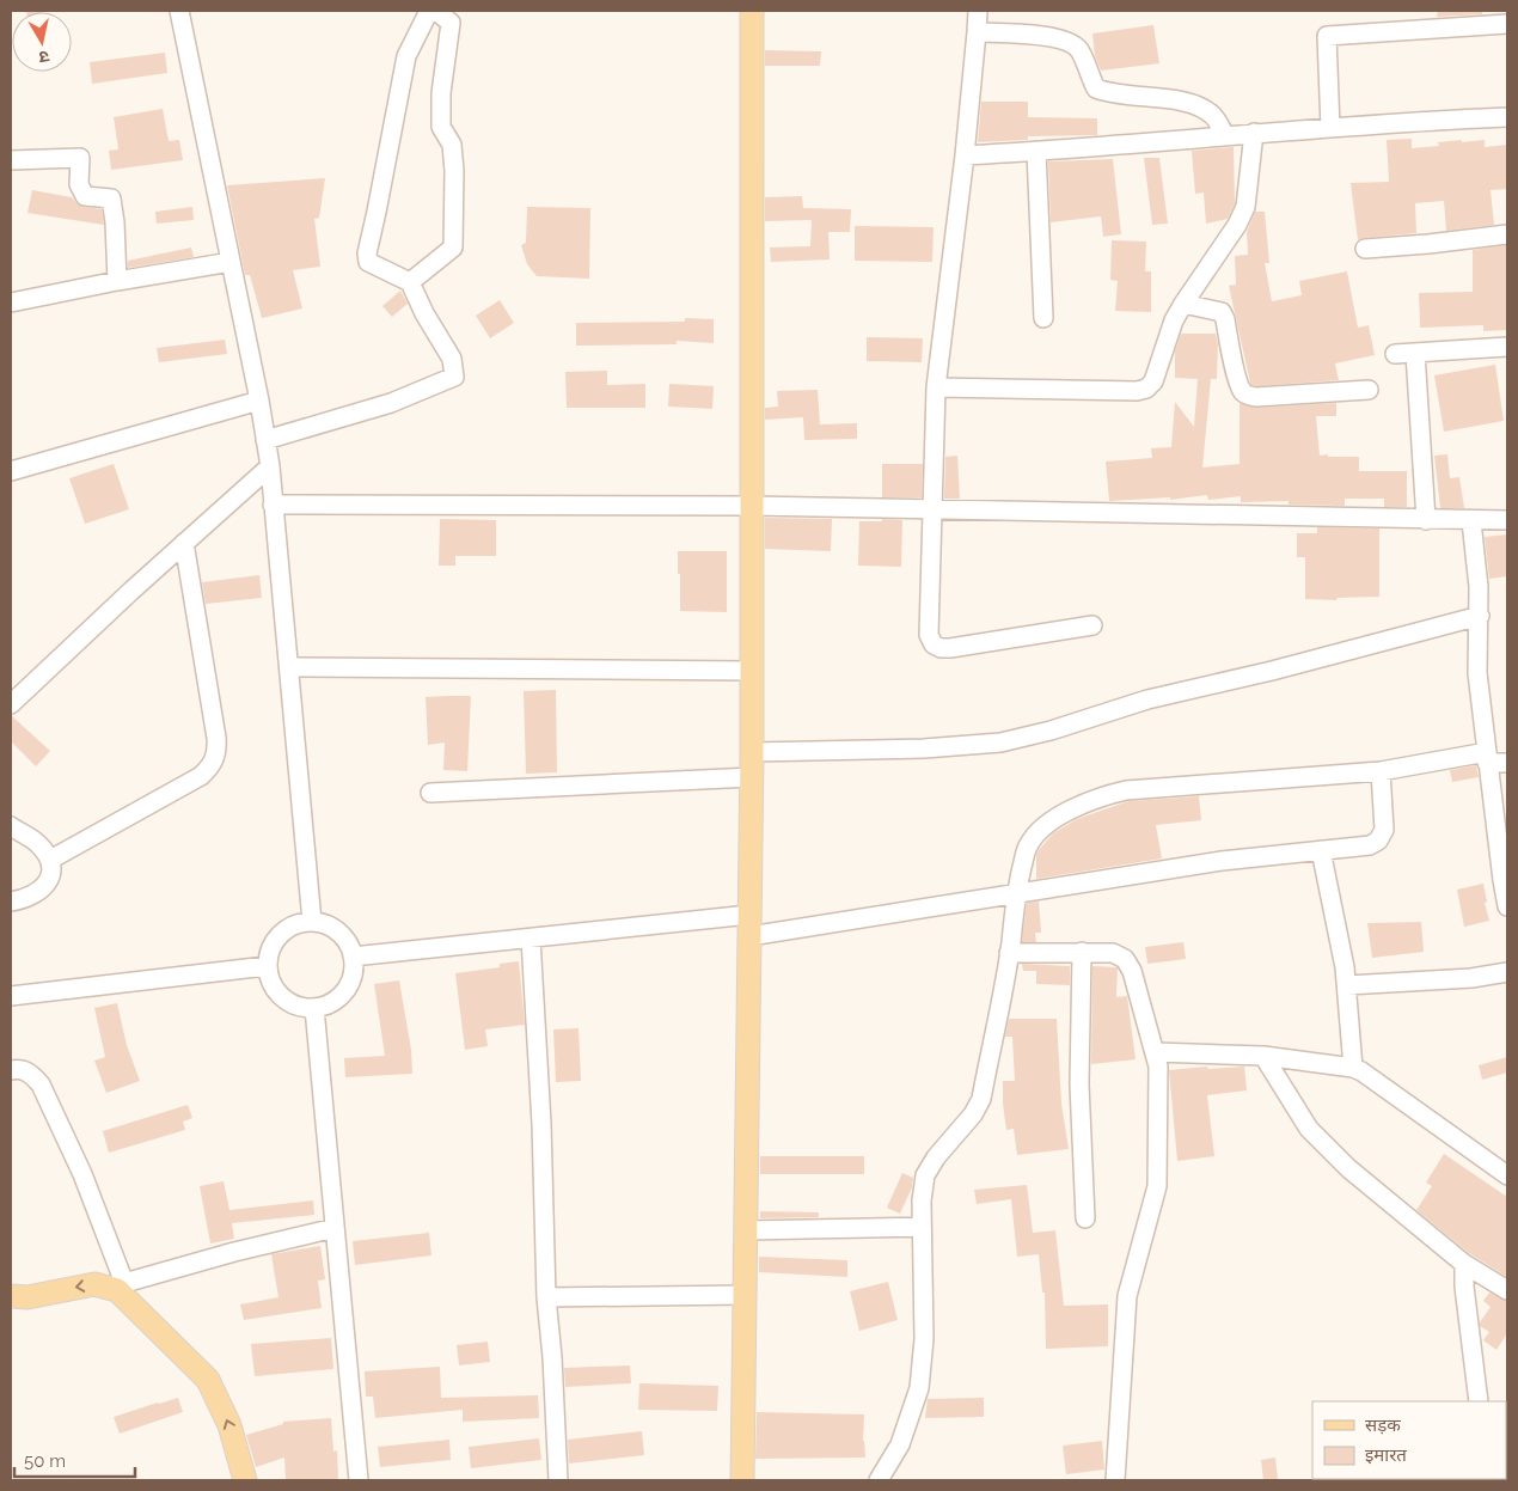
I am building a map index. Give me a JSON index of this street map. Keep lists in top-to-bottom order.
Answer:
{
  "legend": ["सड़क", "इमारत"],
  "scale_bar": "50 m",
  "north": "bottom"
}
